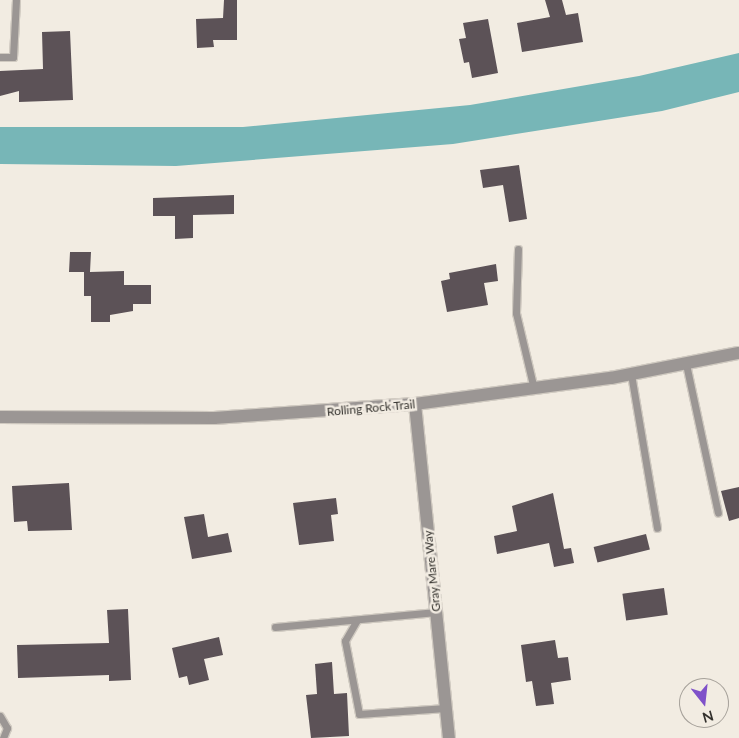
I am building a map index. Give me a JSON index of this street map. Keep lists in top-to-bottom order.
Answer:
{
  "streets": {
    "street": ["Rolling Rock Trail", "Gray Mare Way"]
  },
  "crossings": [
    ["Rolling Rock Trail", "Gray Mare Way"]
  ],
  "north": "bottom"
}
